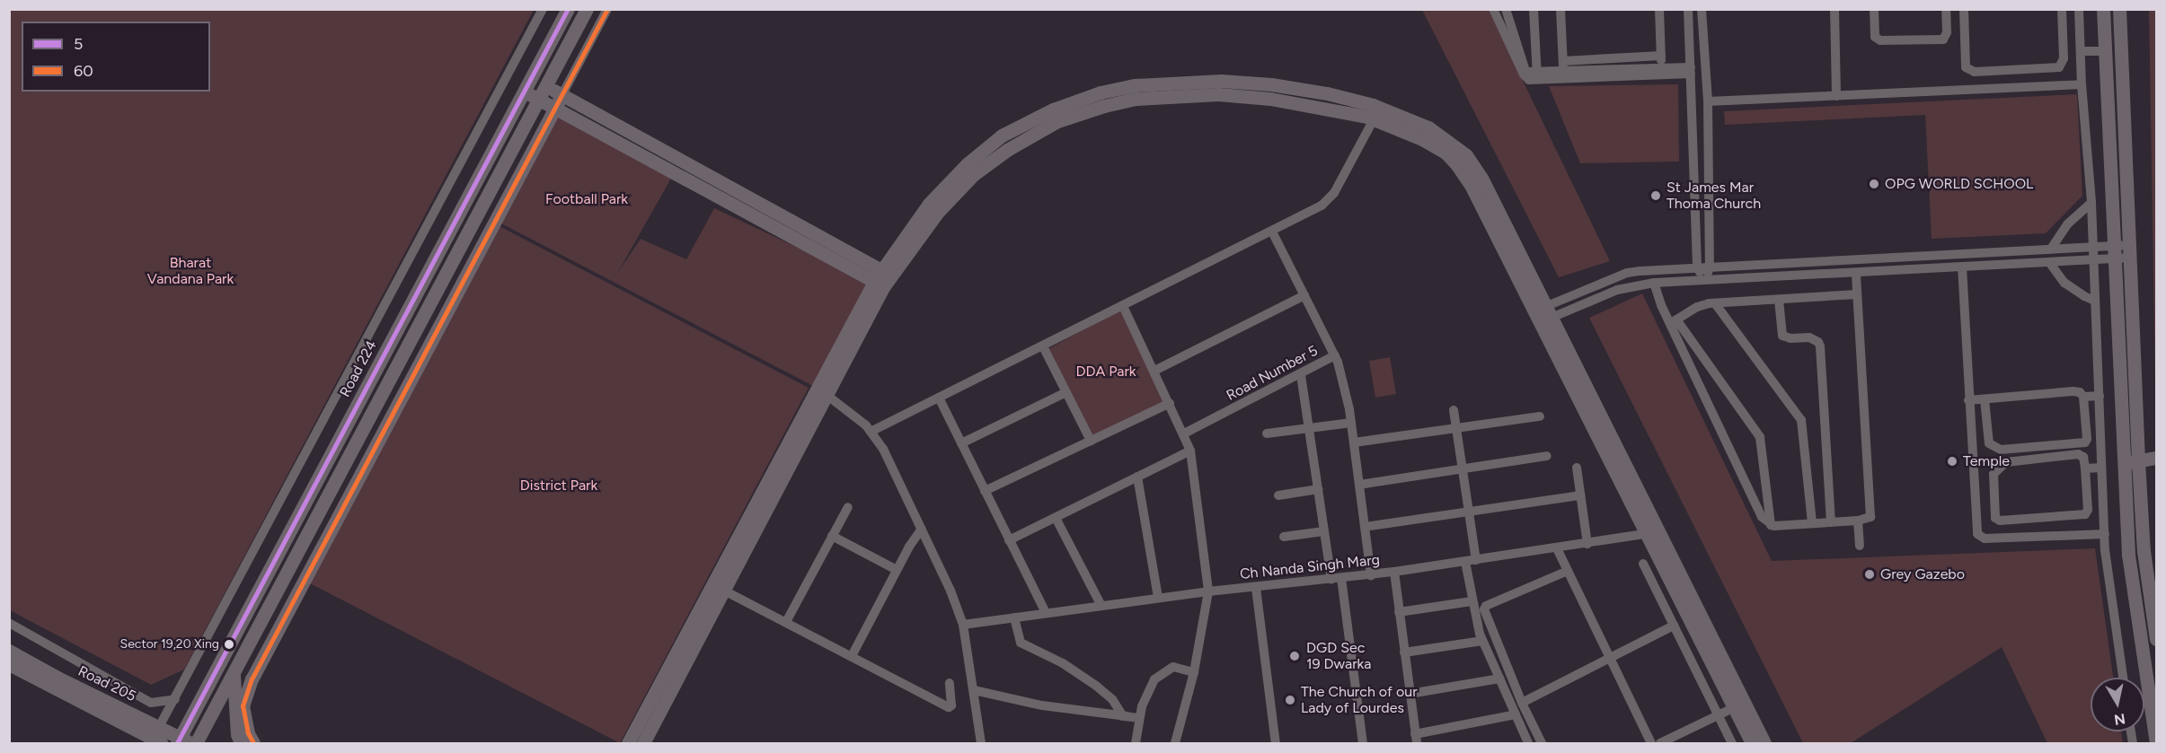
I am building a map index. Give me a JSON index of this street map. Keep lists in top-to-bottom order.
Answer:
{
  "streets": {
    "street": [
      "Road 224",
      "Road Number 5",
      "Ch Nanda Singh Marg",
      "Road 205"
    ]
  },
  "crossings": [
    ["Road 224", "Road 205"]
  ],
  "parks": [
    "Football Park",
    "Bharat Vandana Park",
    "DDA Park",
    "District Park"
  ],
  "places": [
    "OPG WORLD SCHOOL",
    "St James Mar Thoma Church",
    "Temple",
    "Grey Gazebo",
    "Sector 19,20 Xing",
    "DGD Sec 19 Dwarka",
    "The Church of our Lady of Lourdes"
  ],
  "lines": ["transit line 5", "transit line 60"],
  "legend": ["5", "60"],
  "north": "bottom"
}
